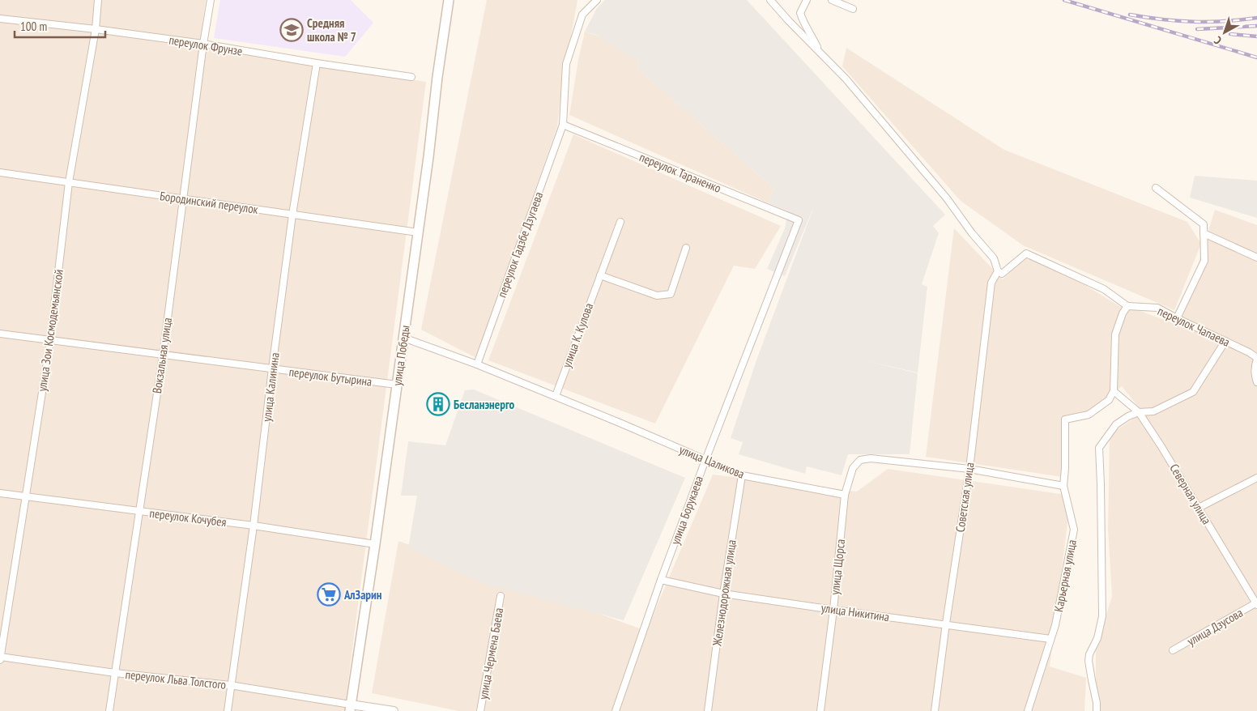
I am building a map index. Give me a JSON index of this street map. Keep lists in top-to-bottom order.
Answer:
{
  "streets": {
    "main road": ["улица Победы"],
    "street": [
      "переулок Фрунзе",
      "переулок Тараненко",
      "Бородинский переулок",
      "переулок Гадзбе Дзугаева",
      "переулок Чапаева",
      "улица Зои Космодемьянской",
      "улица К. Кулова",
      "Вокзальная улица",
      "переулок Бутырина",
      "улица Калинина",
      "улица Цаликова",
      "Северная улица",
      "Советская улица",
      "улица Борукаева",
      "переулок Кочубея",
      "улица Щорса",
      "Карьерная улица",
      "Железнодорожная улица",
      "улица Никитина",
      "улица Дзусова",
      "улица Чермена Баева",
      "переулок Льва Толстого"
    ]
  },
  "crossings": [
    ["переулок Фрунзе", "улица Зои Космодемьянской"],
    ["переулок Фрунзе", "Вокзальная улица"],
    ["переулок Фрунзе", "улица Калинина"],
    ["переулок Тараненко", "переулок Гадзбе Дзугаева"],
    ["переулок Тараненко", "улица Борукаева"],
    ["Бородинский переулок", "улица Зои Космодемьянской"],
    ["Бородинский переулок", "Вокзальная улица"],
    ["Бородинский переулок", "улица Победы"],
    ["Бородинский переулок", "улица Калинина"],
    ["переулок Гадзбе Дзугаева", "улица Цаликова"],
    ["улица Зои Космодемьянской", "переулок Бутырина"],
    ["улица Зои Космодемьянской", "переулок Кочубея"],
    ["улица Зои Космодемьянской", "переулок Льва Толстого"],
    ["улица К. Кулова", "улица Цаликова"],
    ["Вокзальная улица", "переулок Бутырина"],
    ["Вокзальная улица", "переулок Кочубея"],
    ["Вокзальная улица", "переулок Льва Толстого"],
    ["улица Победы", "переулок Бутырина"],
    ["улица Победы", "улица Цаликова"],
    ["улица Победы", "переулок Кочубея"],
    ["улица Победы", "переулок Льва Толстого"],
    ["переулок Бутырина", "улица Калинина"],
    ["улица Калинина", "переулок Кочубея"],
    ["улица Калинина", "переулок Льва Толстого"],
    ["улица Цаликова", "улица Борукаева"],
    ["улица Цаликова", "улица Щорса"],
    ["улица Цаликова", "Железнодорожная улица"],
    ["Северная улица", "Карьерная улица"],
    ["Северная улица", "улица Дзусова"],
    ["Советская улица", "улица Никитина"],
    ["улица Борукаева", "улица Никитина"],
    ["улица Щорса", "улица Никитина"],
    ["Карьерная улица", "улица Никитина"],
    ["Железнодорожная улица", "улица Никитина"]
  ],
  "places": {
    "school or university": ["Средняя школа № 7"],
    "building": ["Бесланэнерго"],
    "supermarket": ["АлЗарин"]
  },
  "scale_bar": "100 m",
  "north": "bottom left"
}
